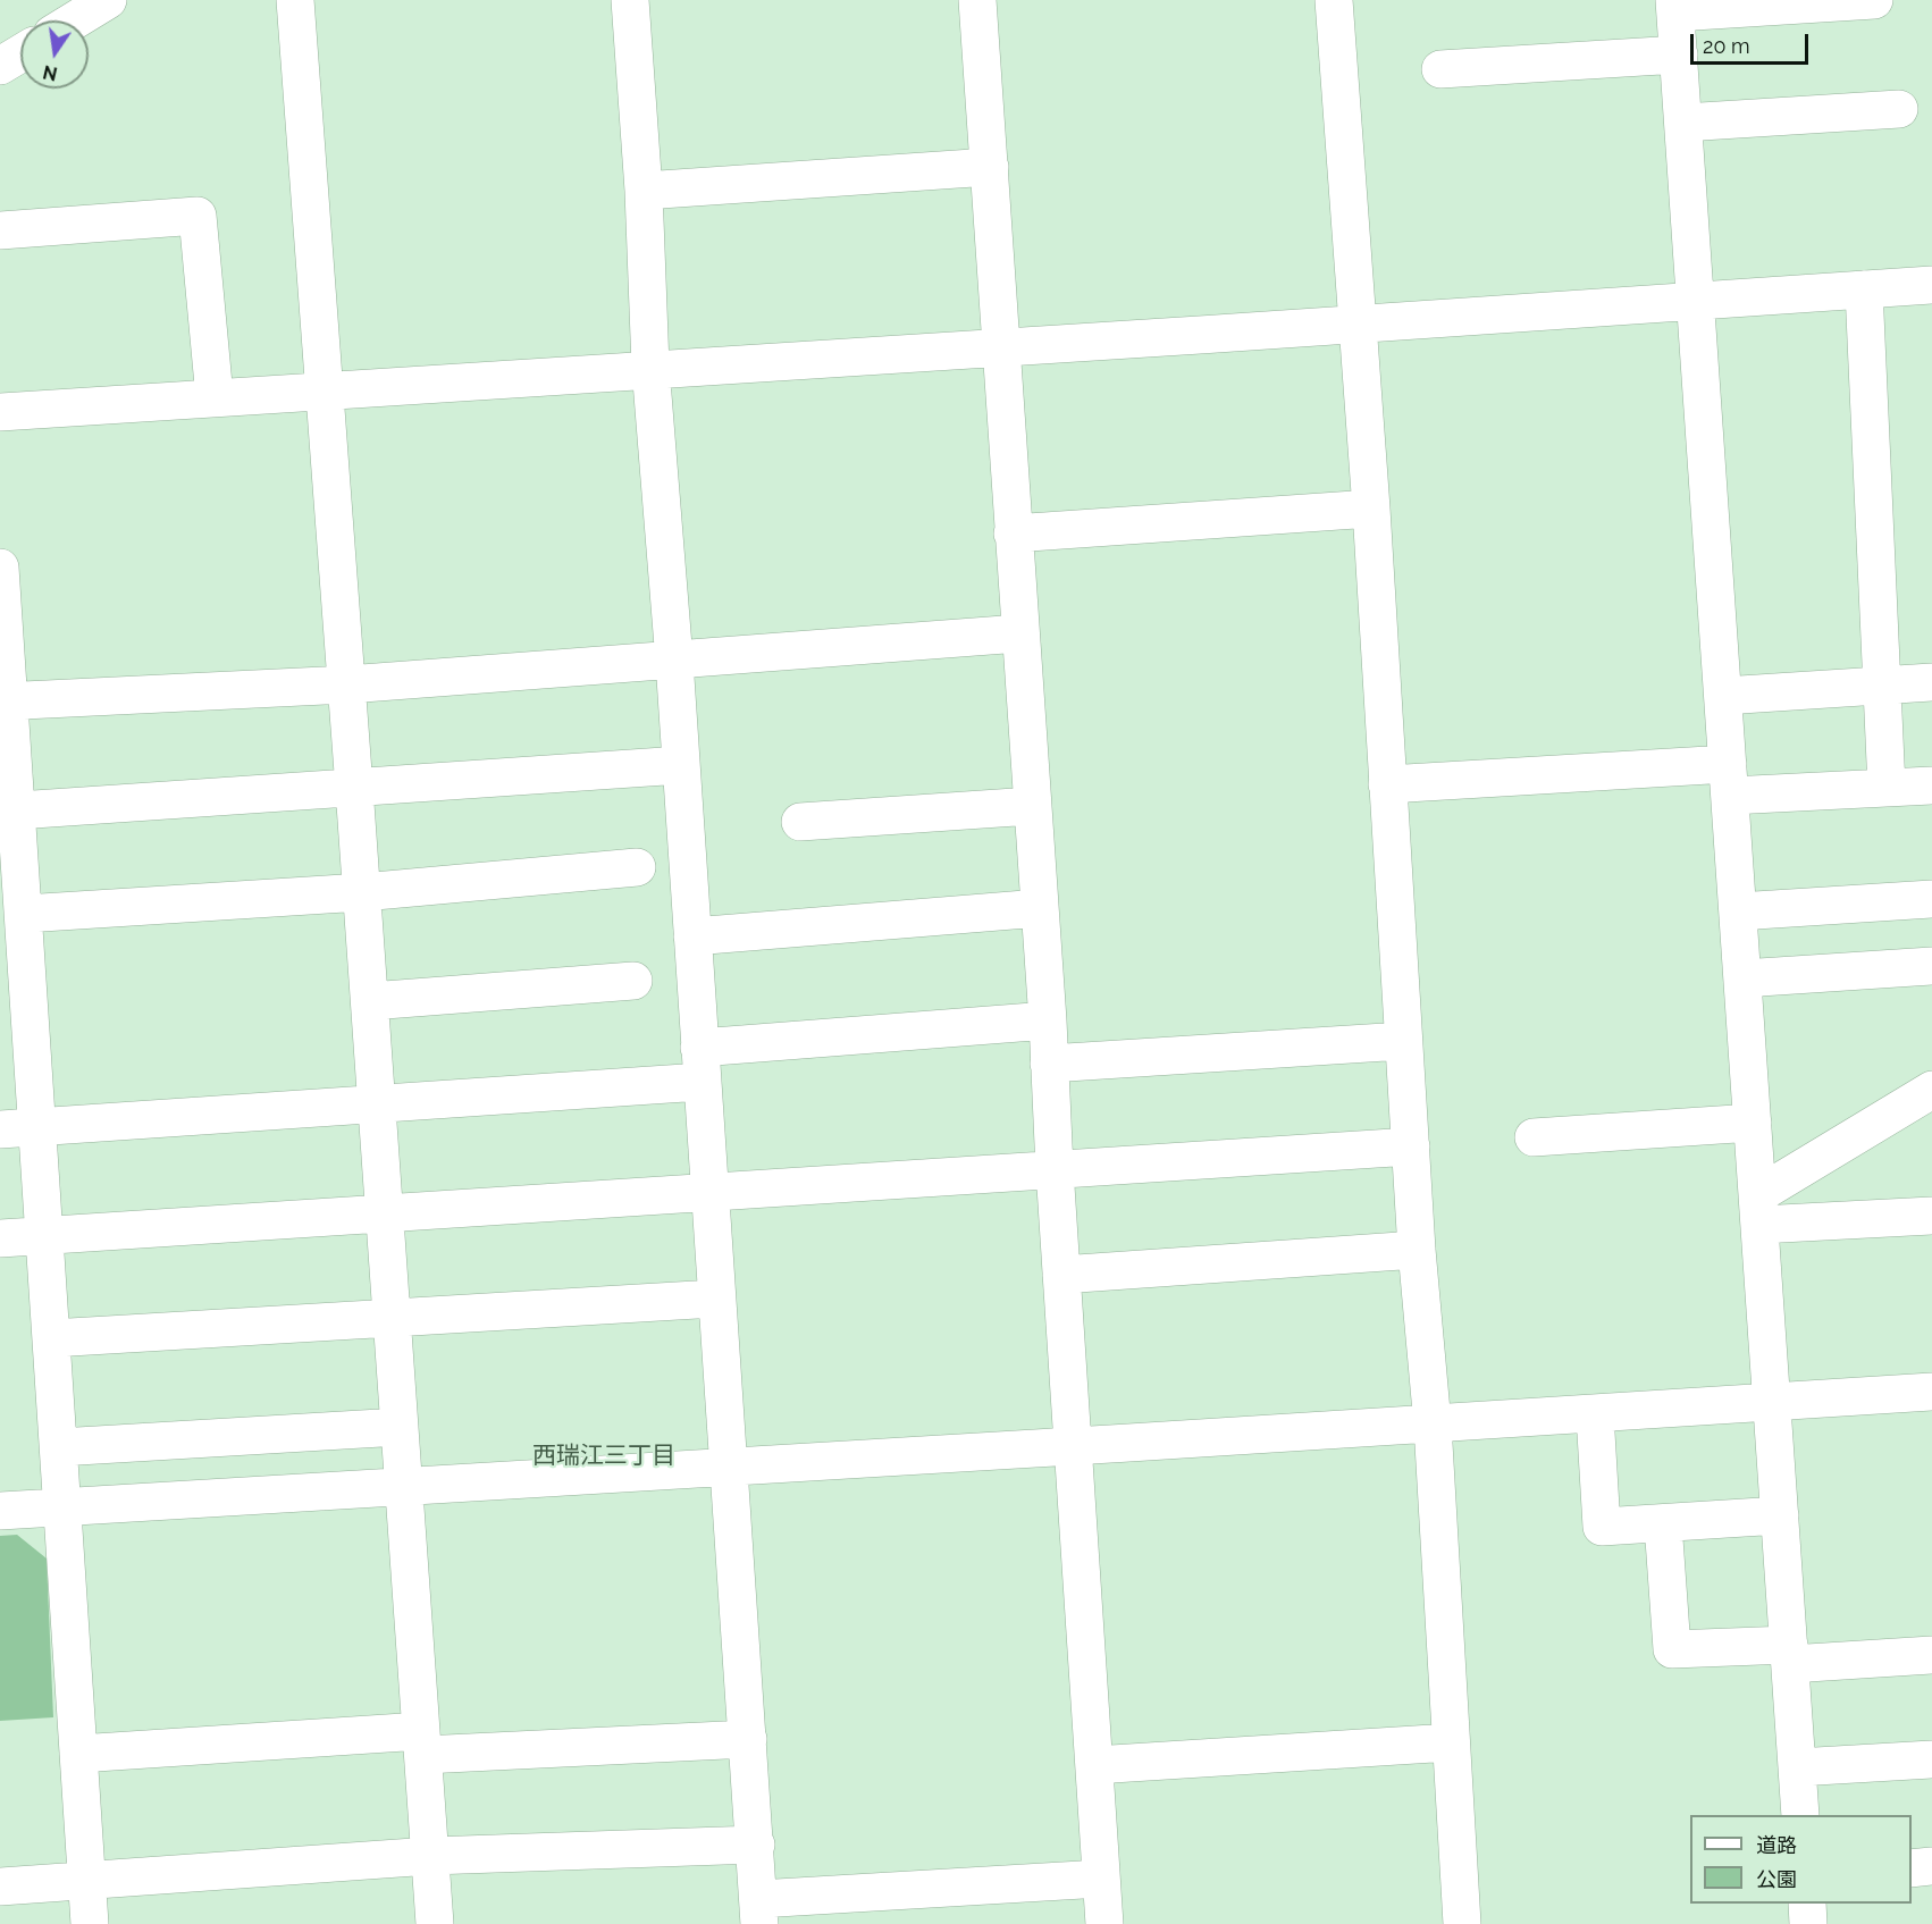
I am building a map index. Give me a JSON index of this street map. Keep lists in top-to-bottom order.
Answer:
{
  "districts": ["西瑞江三丁目"],
  "legend": ["道路", "公園"],
  "scale_bar": "20 m",
  "north": "bottom"
}
